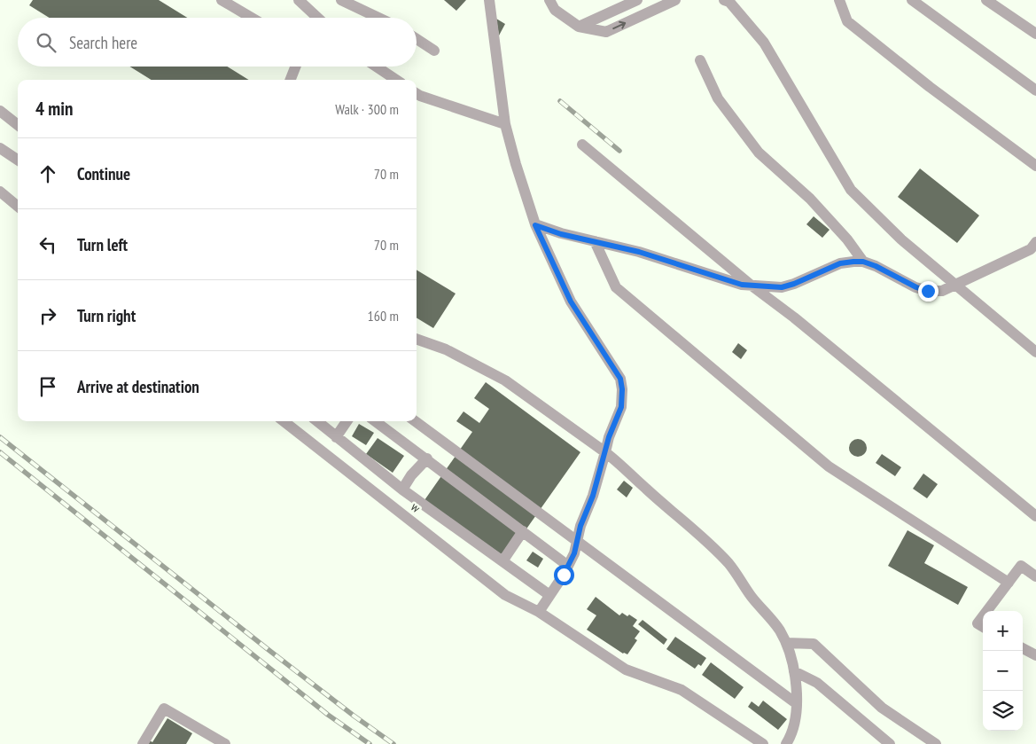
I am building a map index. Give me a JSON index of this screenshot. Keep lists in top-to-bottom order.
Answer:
{
  "streets": {
    "lane": ["w"]
  },
  "page": {
    "search": "Search here",
    "heading": ["4 min", "Walk · 300 m"],
    "list": [
      ["Continue", "70 m"],
      ["Turn left", "70 m"],
      ["Turn right", "160 m"],
      "Arrive at destination"
    ],
    "map_buttons": ["+", "−"]
  }
}
